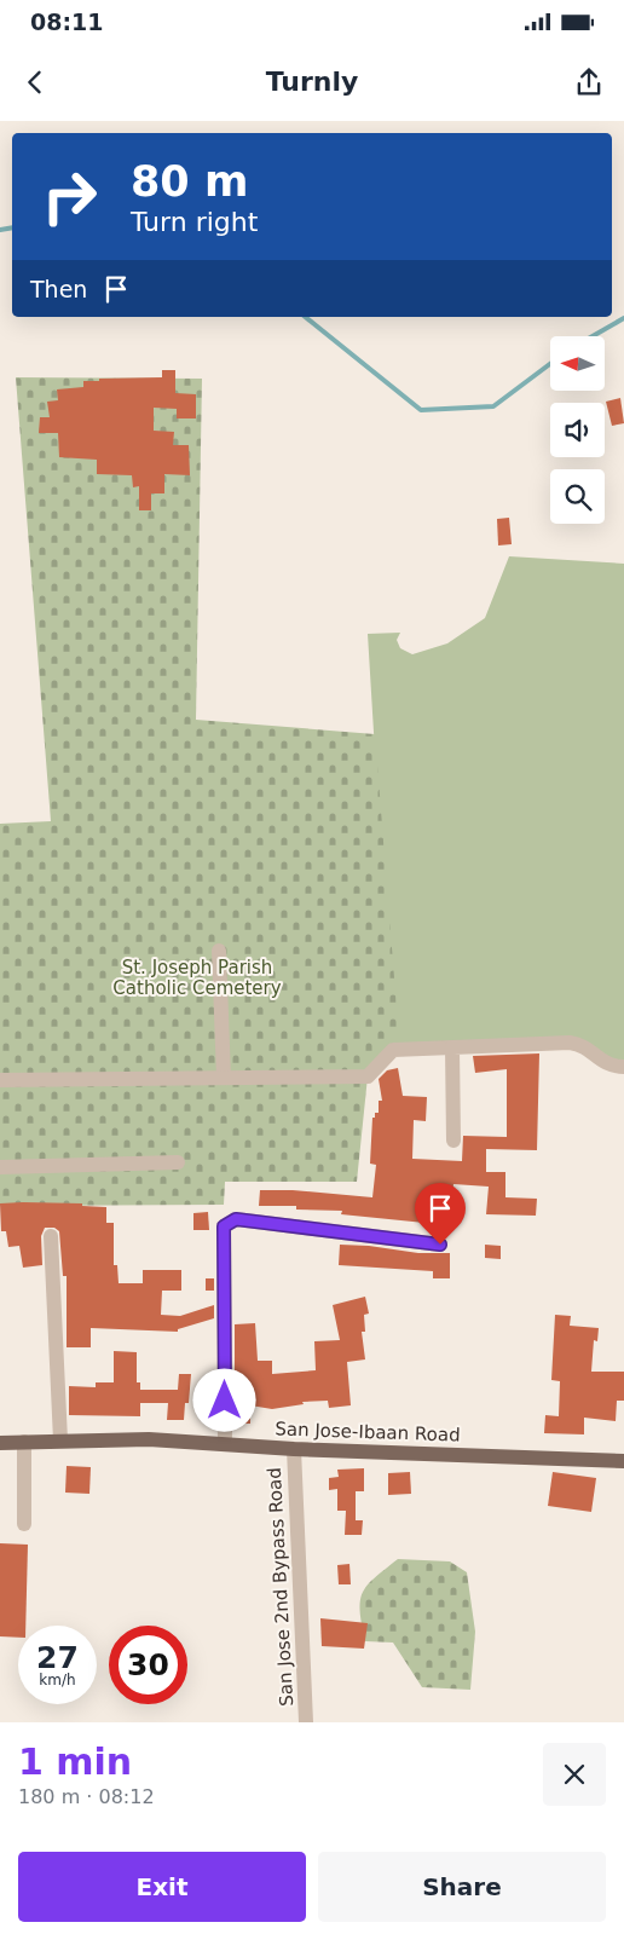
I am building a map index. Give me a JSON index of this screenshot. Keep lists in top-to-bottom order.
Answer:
{
  "streets": {
    "main road": ["San Jose-Ibaan Road"],
    "street": ["San Jose 2nd Bypass Road"]
  },
  "crossings": [
    ["San Jose-Ibaan Road", "San Jose 2nd Bypass Road"]
  ],
  "parks": ["St. Joseph Parish Catholic Cemetery"],
  "north": "left",
  "page": {
    "status": "08:11",
    "header": "Turnly",
    "turn": ["80 m", "Turn right"],
    "then": "Then",
    "speed": "27 km/h",
    "limit": "30",
    "heading": ["1 min", "180 m · 08:12"],
    "buttons": ["Exit", "Share"]
  }
}
